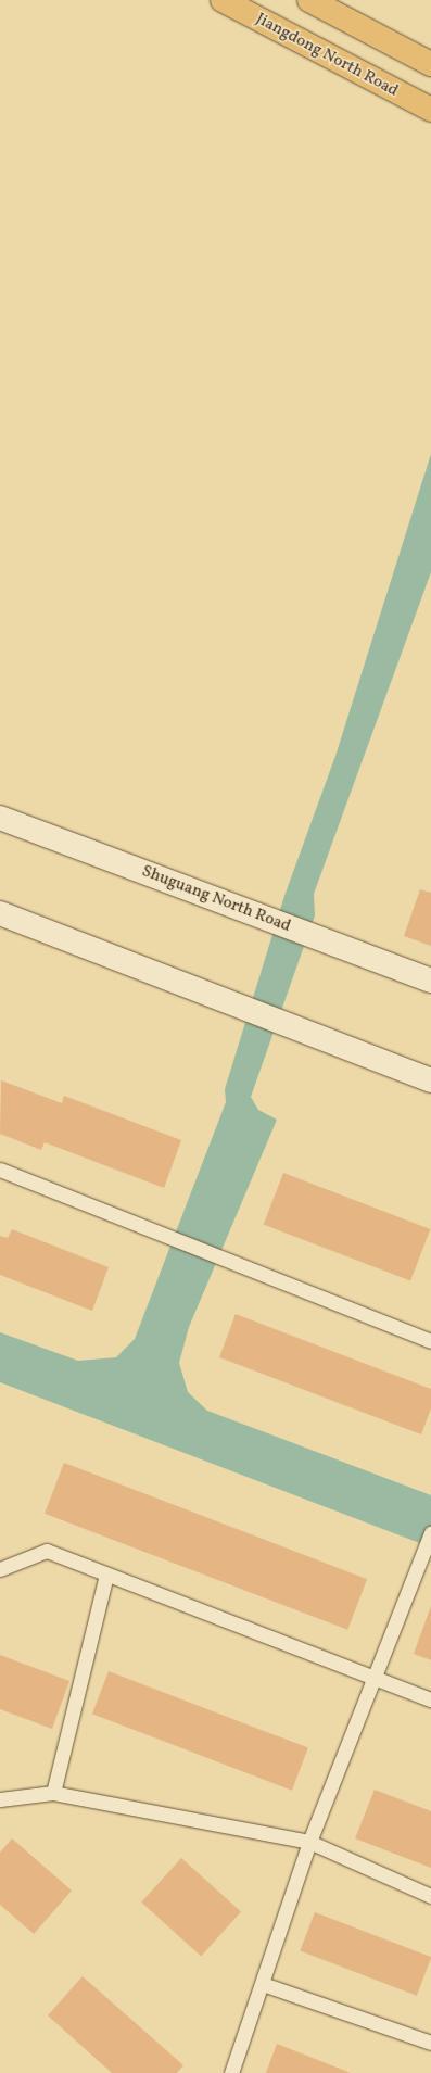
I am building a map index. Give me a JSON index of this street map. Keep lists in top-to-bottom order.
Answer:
{
  "streets": {
    "main road": ["Jiangdong North Road", "Shuguang North Road"]
  }
}
